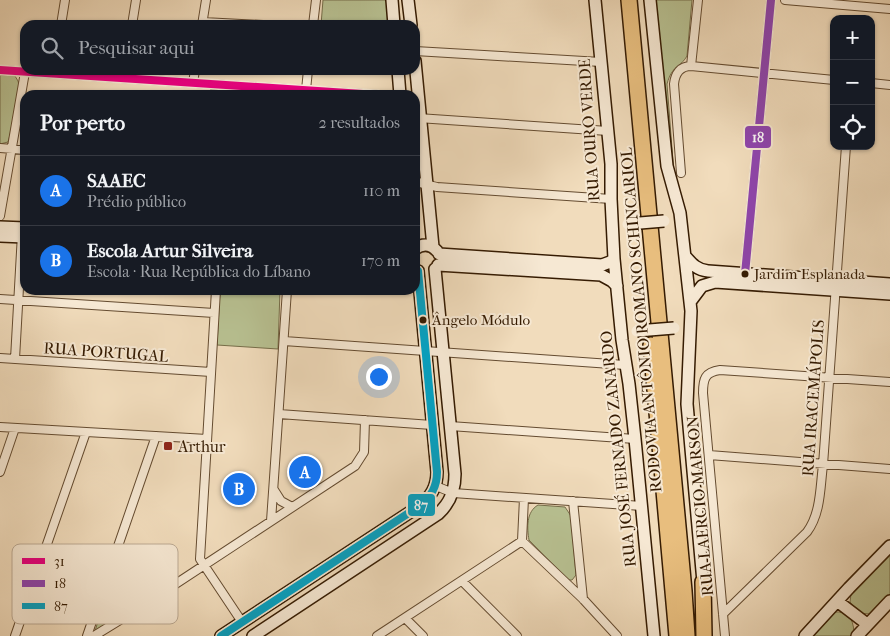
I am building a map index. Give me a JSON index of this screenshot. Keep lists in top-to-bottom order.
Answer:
{
  "streets": {
    "highway": ["RODOVIA ANTÔNIO ROMANO SCHINCARIOL"],
    "main road": ["RUA OURO VERDE", "RUA JOSÉ FERNADO ZANARDO"],
    "street": ["RUA PORTUGAL", "RUA IRACEMÁPOLIS", "RUA LAERCIO MARSON"]
  },
  "crossings": [
    ["RUA OURO VERDE", "RUA JOSÉ FERNADO ZANARDO"],
    ["RUA IRACEMÁPOLIS", "RUA LAERCIO MARSON"]
  ],
  "places": {
    "other": ["Jardim Esplanada", "Ângelo Módulo"],
    "transit": ["Arthur"]
  },
  "lines": ["transit line 18", "transit line 31", "transit line 87"],
  "legend": ["31", "18", "87"],
  "page": {
    "map_buttons": ["+", "−"],
    "search": "Pesquisar aqui",
    "heading": ["Por perto", "2 resultados"],
    "list": [
      {
        "mark": "A",
        "name": "SAAEC",
        "note": "Prédio público",
        "value": "110 m"
      },
      {
        "mark": "B",
        "name": "Escola Artur Silveira",
        "note": "Escola · Rua República do Líbano",
        "value": "170 m"
      }
    ],
    "pins": ["A", "B"]
  }
}
